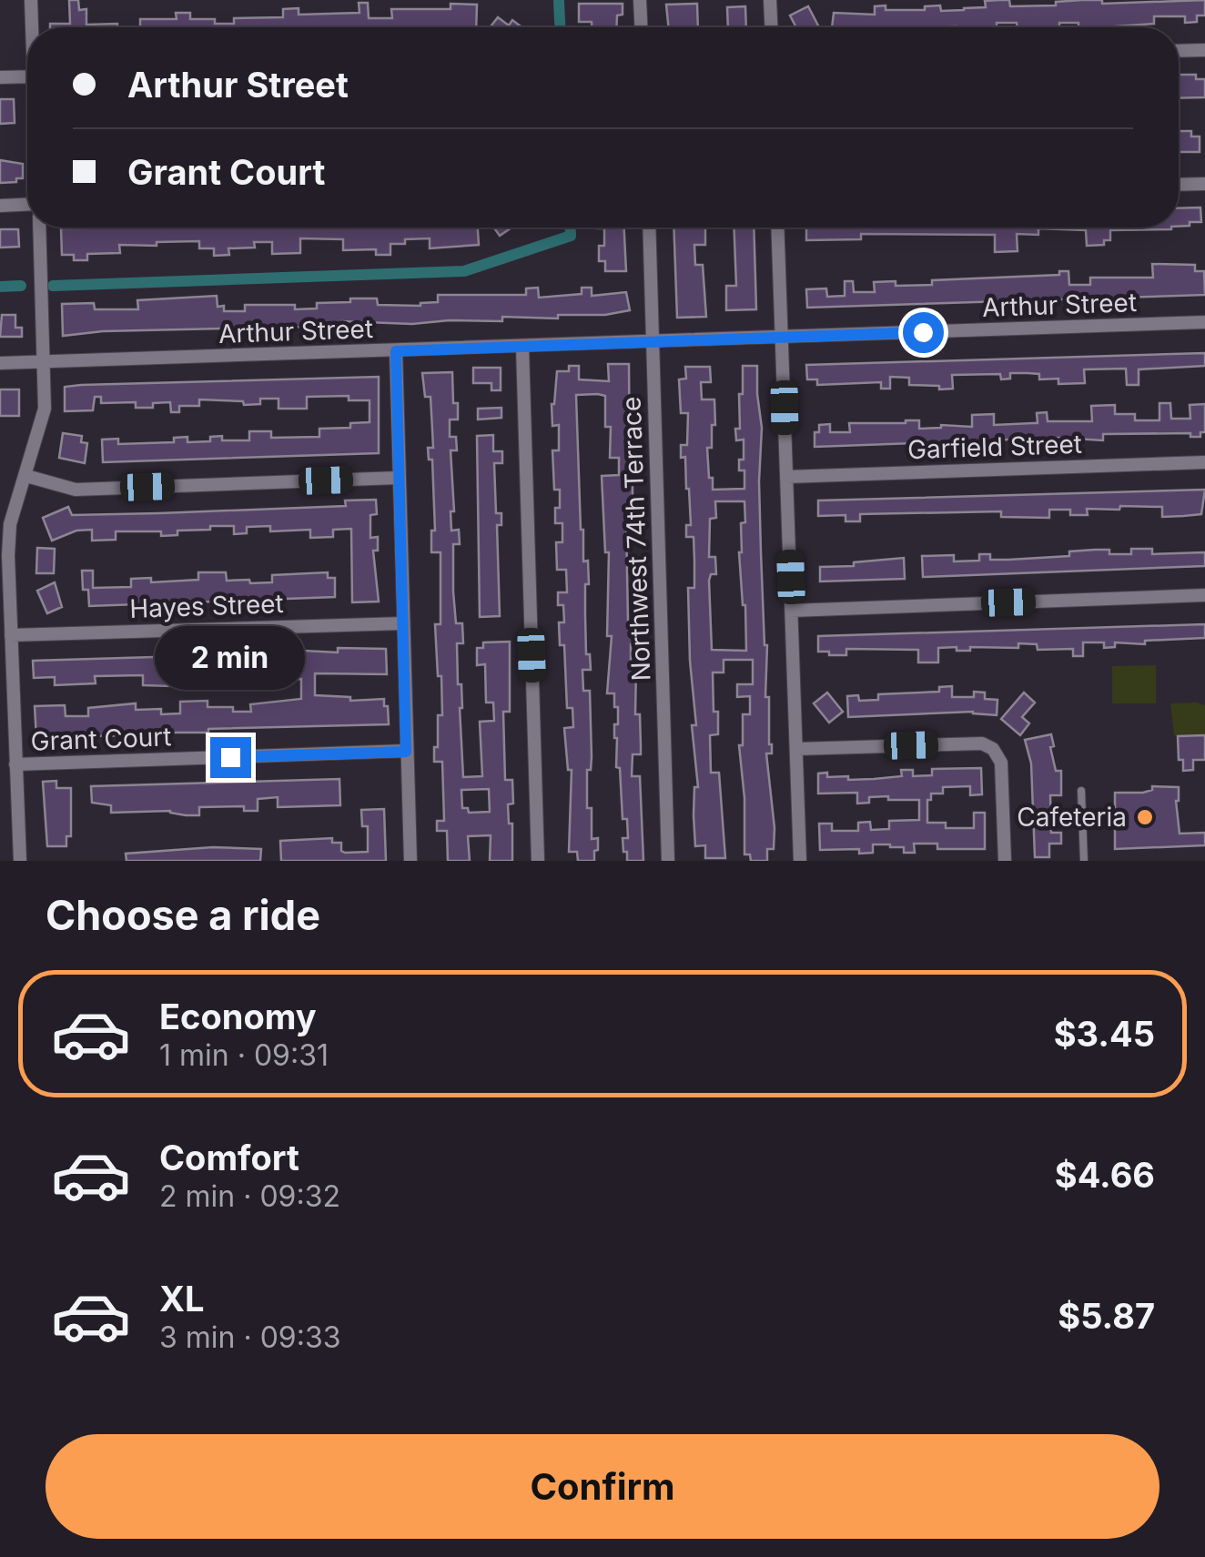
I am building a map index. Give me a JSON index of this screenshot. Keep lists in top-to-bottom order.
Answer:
{
  "streets": {
    "street": [
      "Arthur Street",
      "Garfield Street",
      "Northwest 74th Terrace",
      "Hayes Street",
      "Grant Court"
    ]
  },
  "crossings": [
    ["Arthur Street", "Northwest 74th Terrace"]
  ],
  "places": ["Cafeteria"],
  "page": {
    "banner": ["Arthur Street", "Grant Court"],
    "bubble": "2 min",
    "heading": "Choose a ride",
    "list": [
      {
        "name": "Economy",
        "note": "1 min · 09:31",
        "value": "$3.45"
      },
      {
        "name": "Comfort",
        "note": "2 min · 09:32",
        "value": "$4.66"
      },
      {
        "name": "XL",
        "note": "3 min · 09:33",
        "value": "$5.87"
      }
    ],
    "buttons": "Confirm"
  }
}
